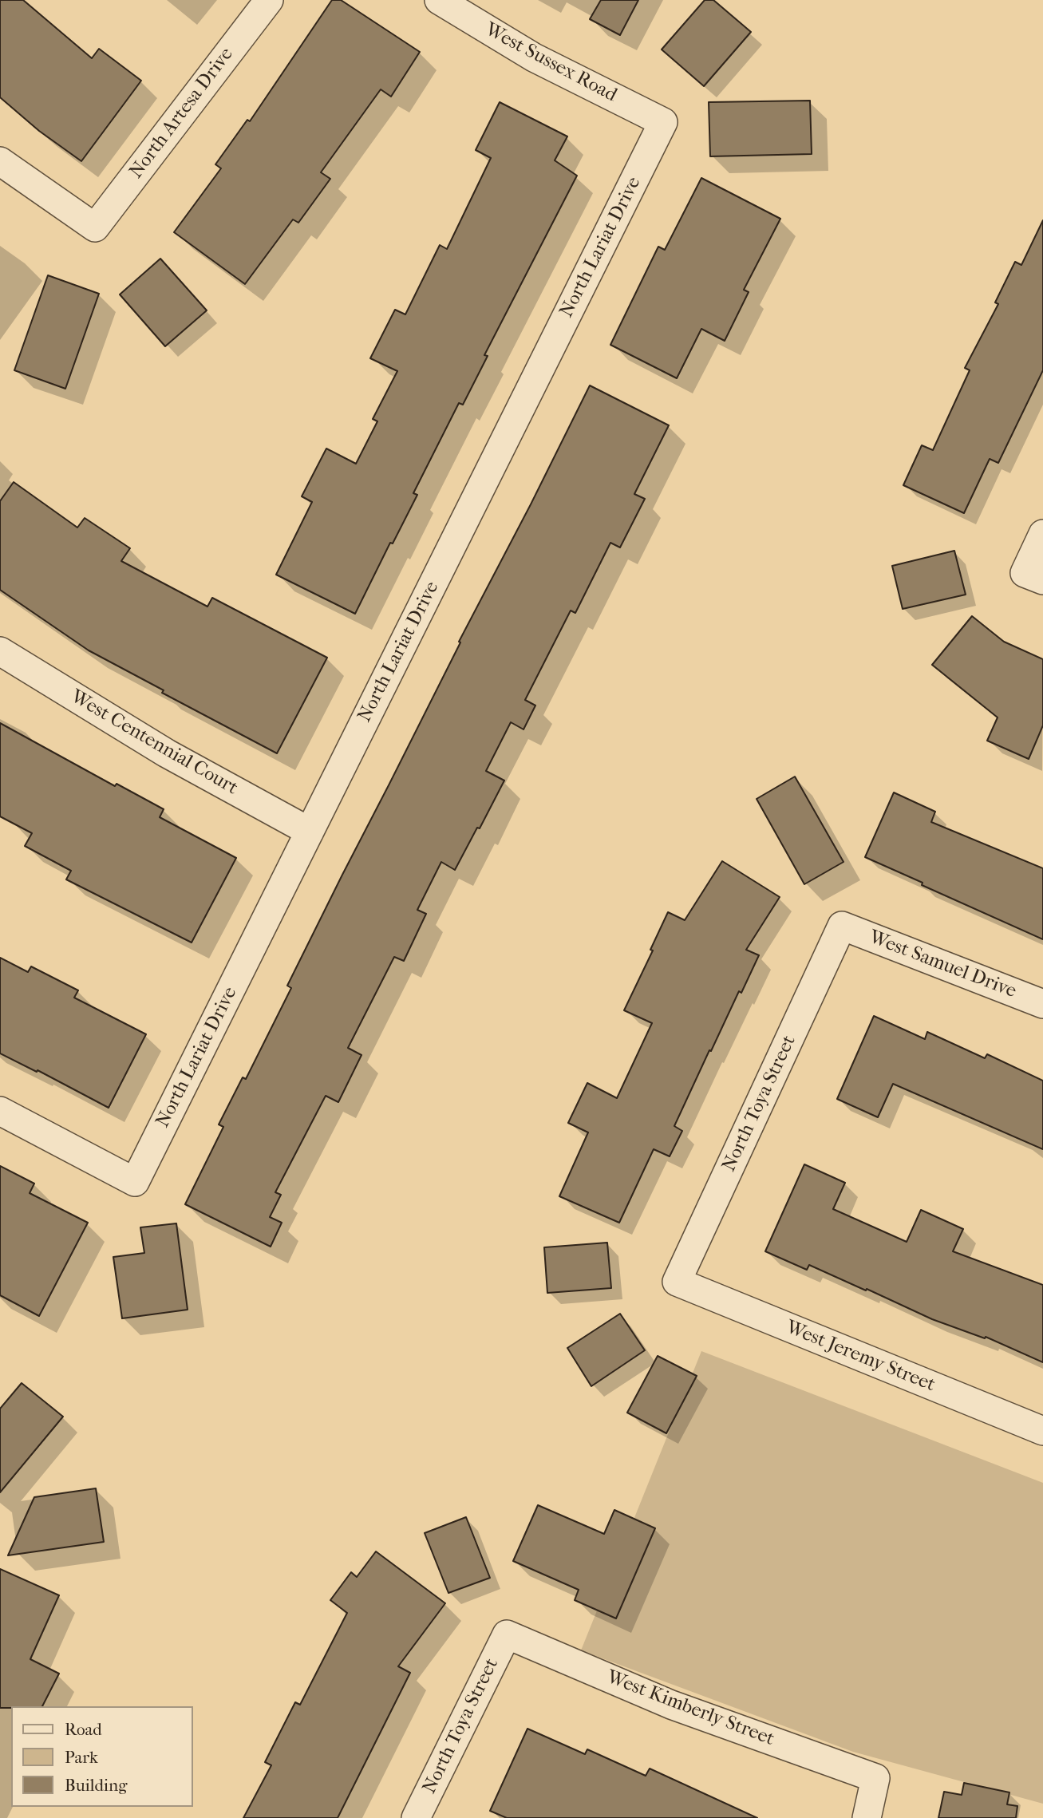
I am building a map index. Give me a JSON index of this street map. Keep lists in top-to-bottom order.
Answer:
{
  "streets": {
    "street": [
      "West Sussex Road",
      "North Artesa Drive",
      "North Lariat Drive",
      "West Centennial Court",
      "West Samuel Drive",
      "North Toya Street",
      "West Jeremy Street",
      "West Kimberly Street"
    ]
  },
  "crossings": [
    ["West Sussex Road", "North Lariat Drive"],
    ["North Lariat Drive", "West Centennial Court"],
    ["West Samuel Drive", "North Toya Street"],
    ["North Toya Street", "West Jeremy Street"],
    ["North Toya Street", "West Kimberly Street"]
  ],
  "legend": ["Road", "Park", "Building"]
}
